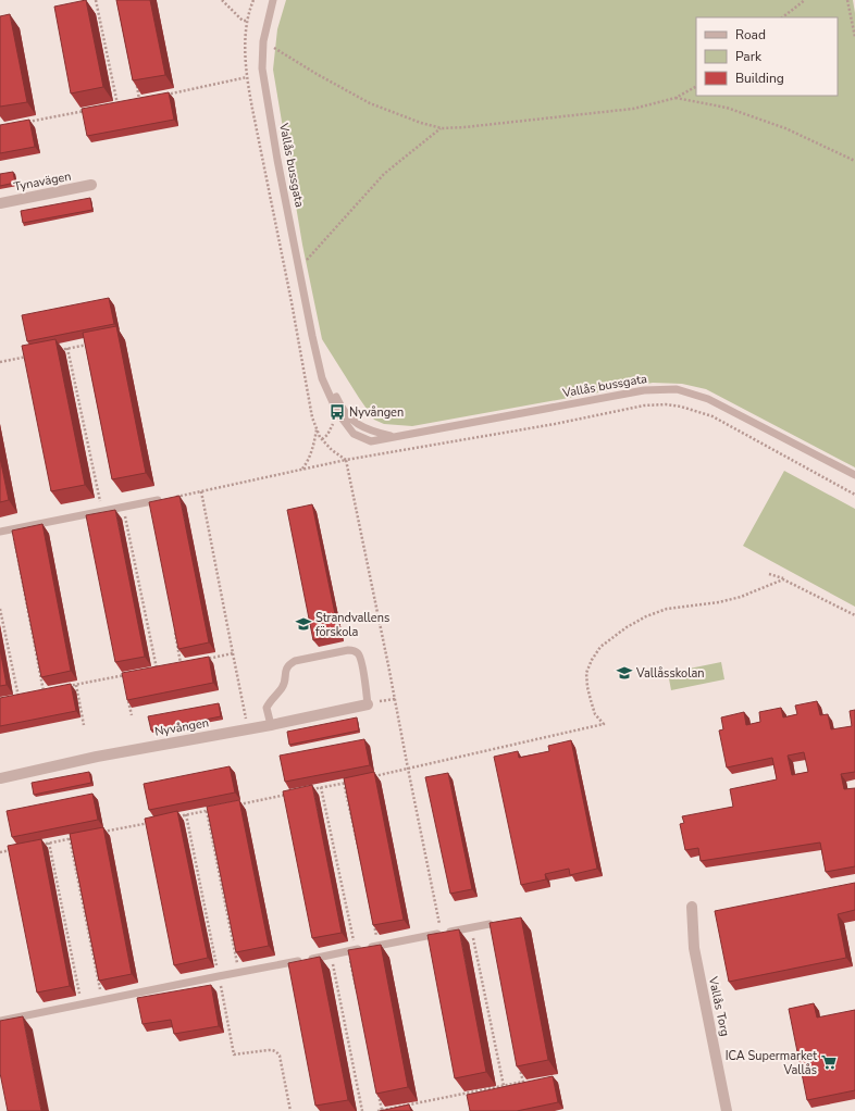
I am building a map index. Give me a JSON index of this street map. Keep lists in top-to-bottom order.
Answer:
{
  "streets": {
    "street": ["Tynavägen", "Nyvången", "Vallås Torg"],
    "lane": ["Vallås bussgata"]
  },
  "places": {
    "bus stop": ["Nyvången"],
    "school or university": ["Strandvallens förskola", "Vallåsskolan"],
    "supermarket": ["ICA Supermarket Vallås"]
  },
  "legend": ["Road", "Park", "Building"]
}
